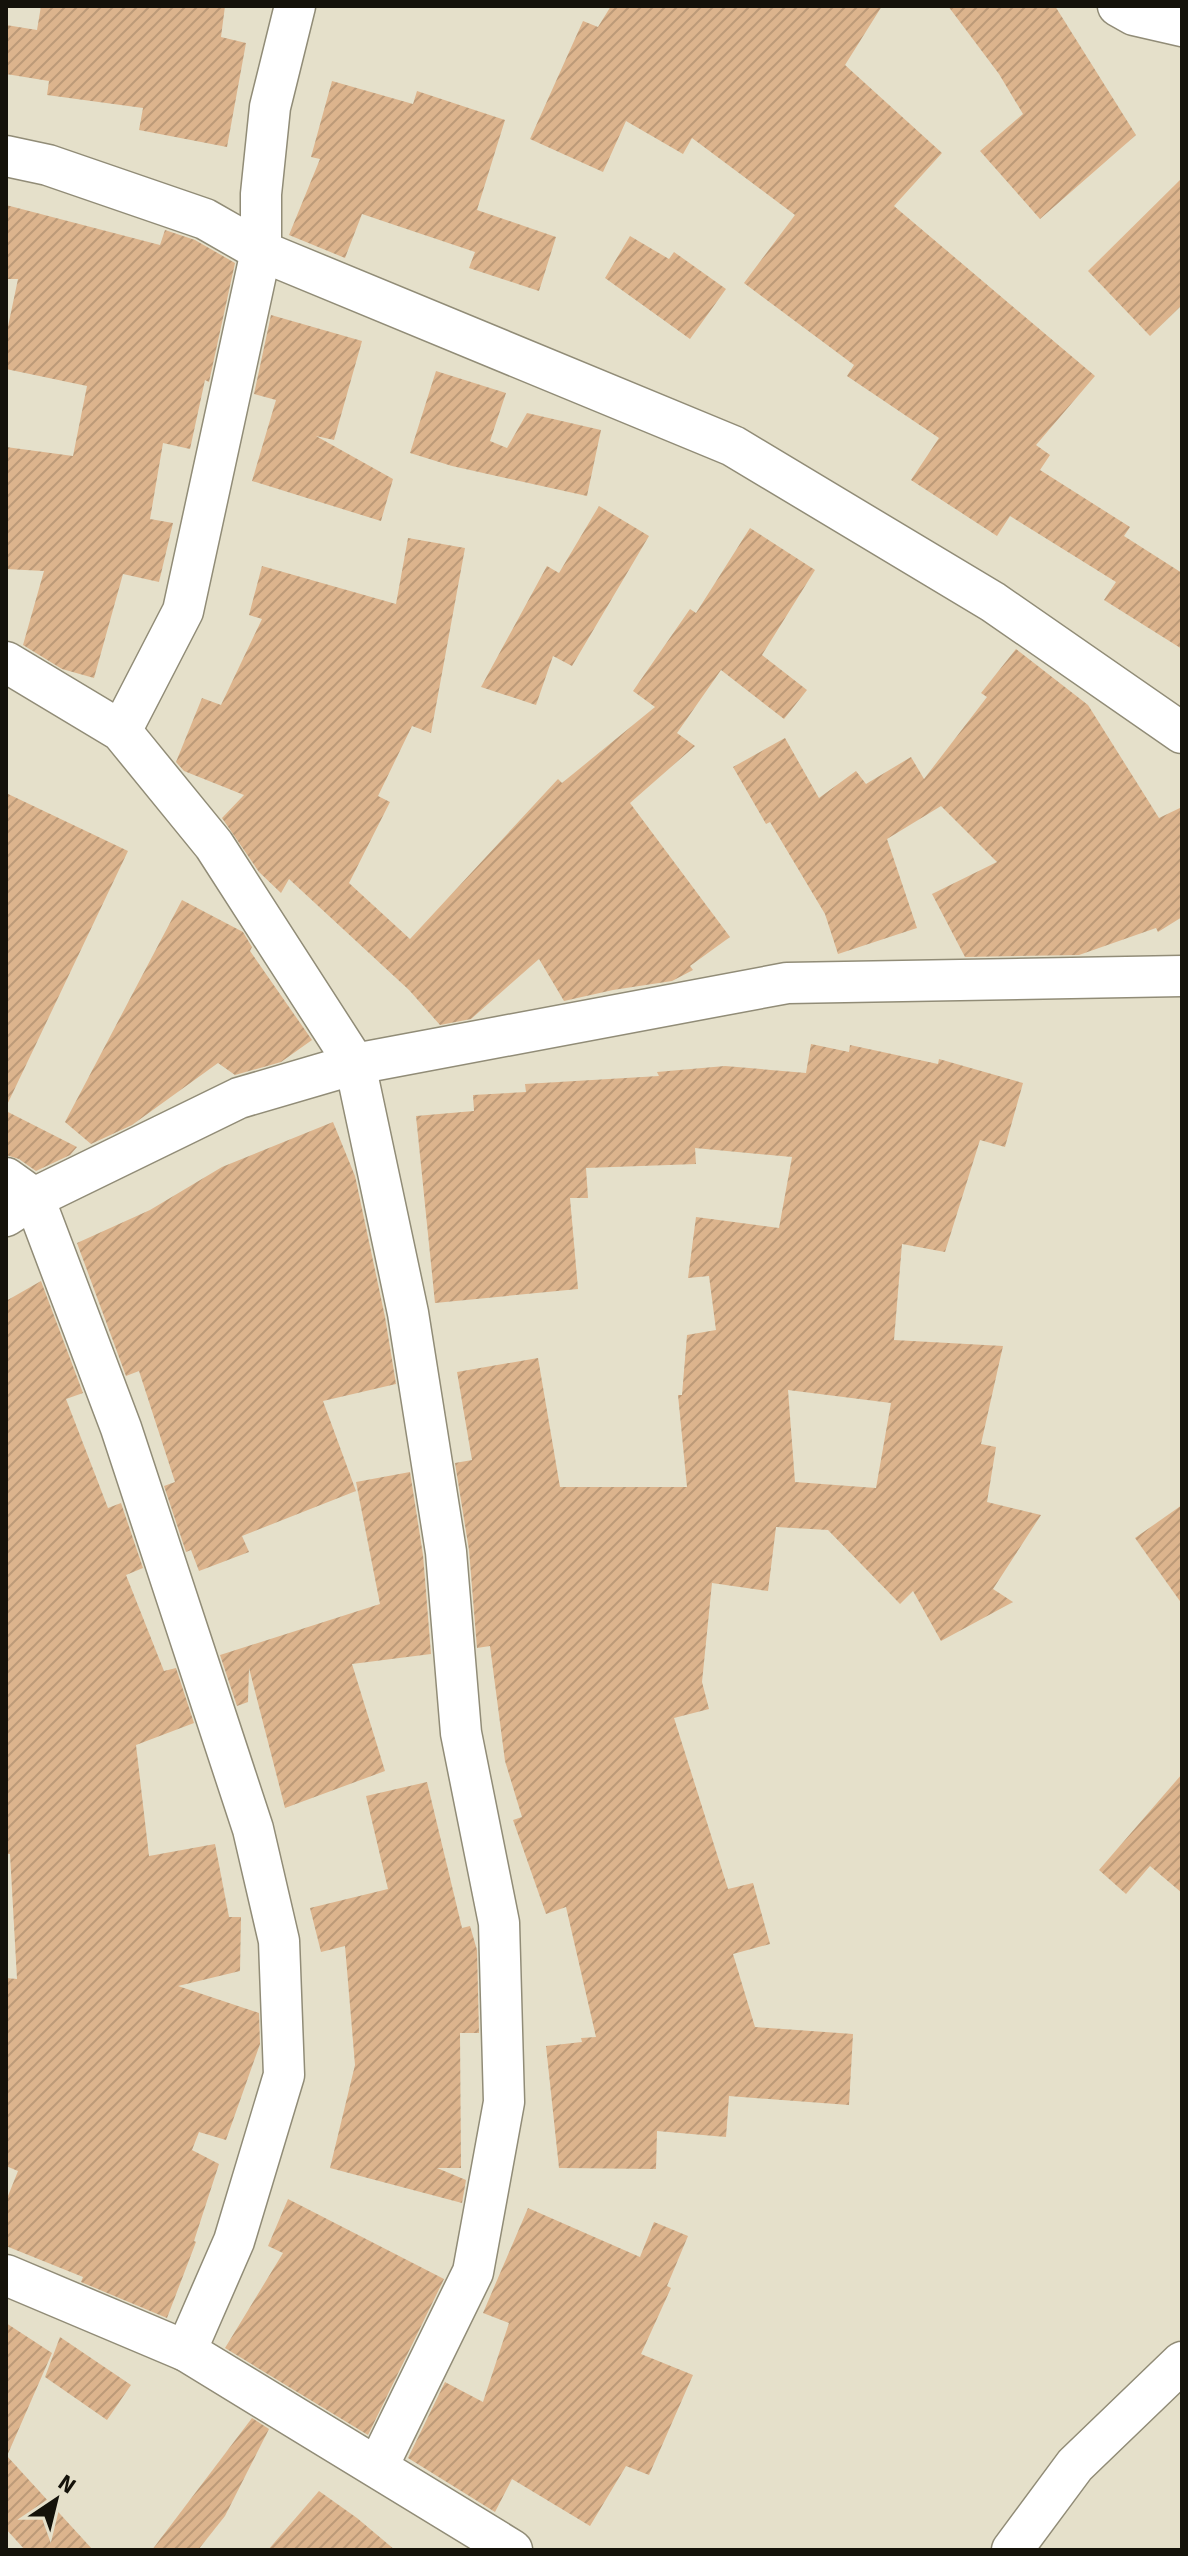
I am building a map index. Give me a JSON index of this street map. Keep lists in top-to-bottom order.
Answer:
{
  "north": "top right"
}
